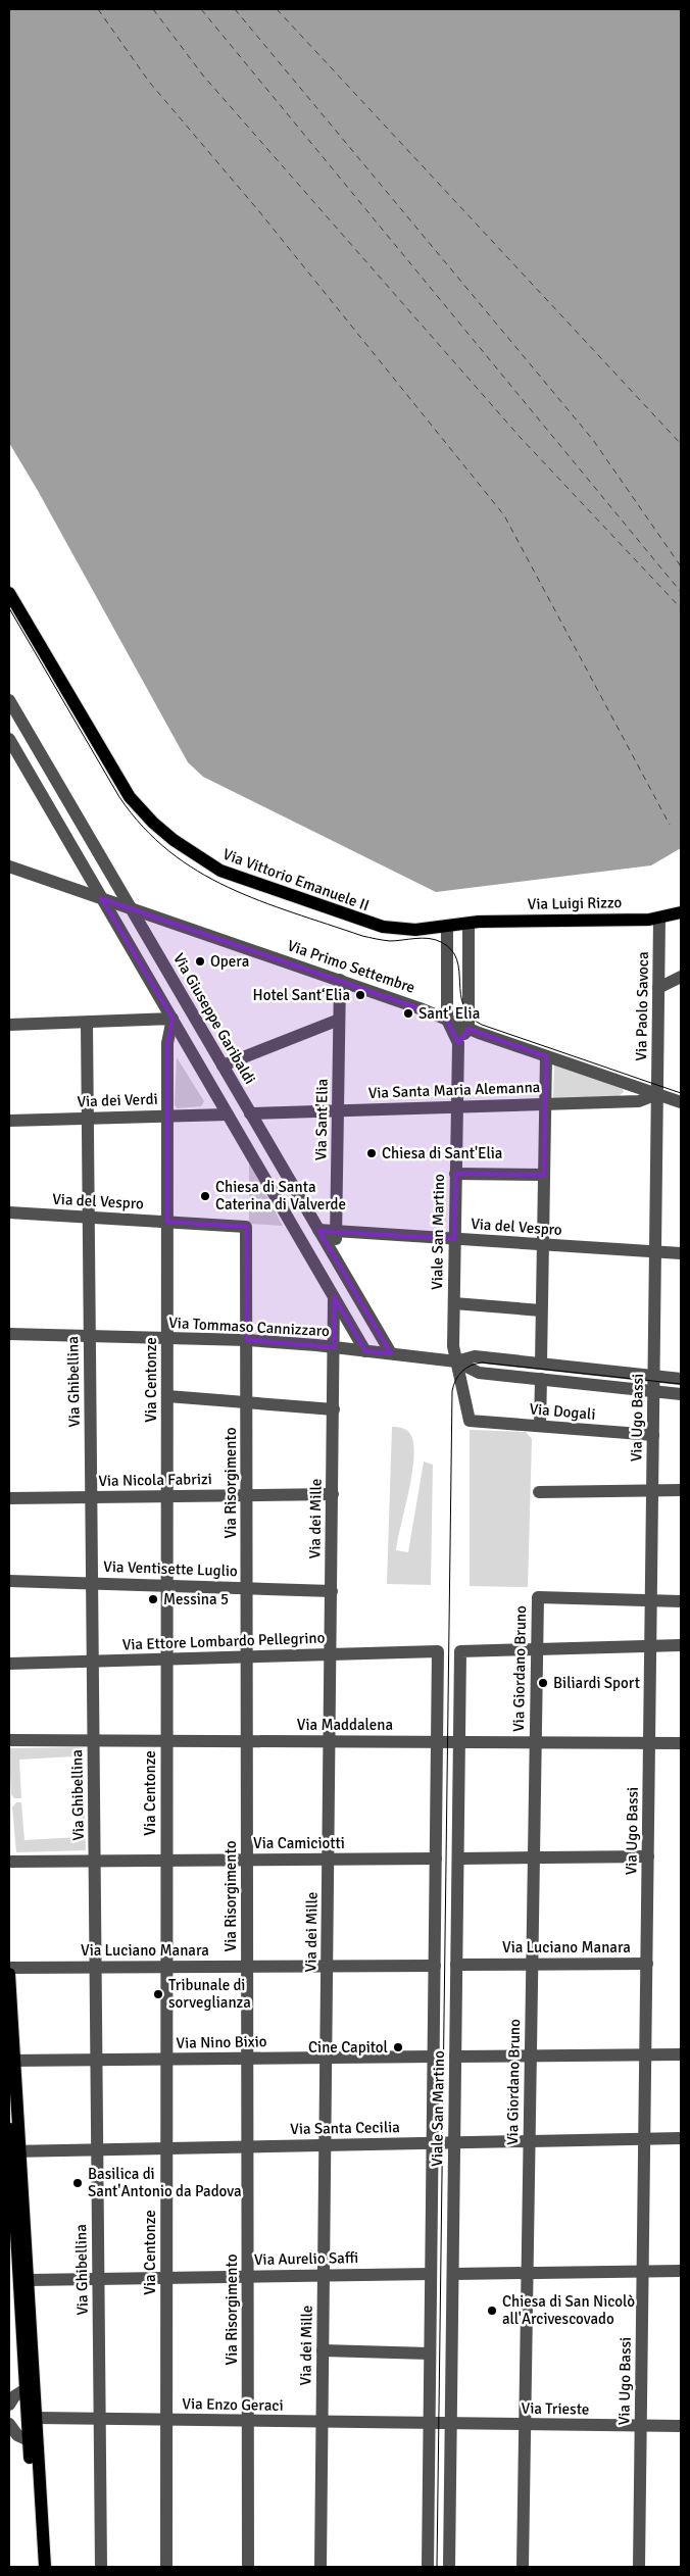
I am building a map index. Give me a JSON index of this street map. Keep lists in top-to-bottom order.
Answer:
{
  "streets": {
    "main road": ["Via Vittorio Emanuele II", "Via Luigi Rizzo"],
    "street": [
      "Via Primo Settembre",
      "Via Paolo Savoca",
      "Via Giuseppe Garibaldi",
      "Via Santa Maria Alemanna",
      "Via dei Verdi",
      "Via Sant'Elia",
      "Via del Vespro",
      "Viale San Martino",
      "Via Tommaso Cannizzaro",
      "Via Centonze",
      "Via Ghibellina",
      "Via Dogali",
      "Via Ugo Bassi",
      "Via Nicola Fabrizi",
      "Via Risorgimento",
      "Via dei Mille",
      "Via Ventisette Luglio",
      "Via Ettore Lombardo Pellegrino",
      "Via Giordano Bruno",
      "Via Maddalena",
      "Via Camiciotti",
      "Via Luciano Manara",
      "Via Nino Bixio",
      "Via Santa Cecilia",
      "Via Aurelio Saffi",
      "Via Enzo Geraci",
      "Via Trieste"
    ]
  },
  "crossings": [
    ["Via Vittorio Emanuele II", "Via Luigi Rizzo"],
    ["Via Luigi Rizzo", "Via Paolo Savoca"],
    ["Via Primo Settembre", "Via Paolo Savoca"],
    ["Via Primo Settembre", "Via Giuseppe Garibaldi"],
    ["Via Primo Settembre", "Via Santa Maria Alemanna"],
    ["Via Primo Settembre", "Via Sant'Elia"],
    ["Via Primo Settembre", "Via Ugo Bassi"],
    ["Via Paolo Savoca", "Via Santa Maria Alemanna"],
    ["Via Paolo Savoca", "Via Ugo Bassi"],
    ["Via Giuseppe Garibaldi", "Via Santa Maria Alemanna"],
    ["Via Giuseppe Garibaldi", "Via Sant'Elia"],
    ["Via Giuseppe Garibaldi", "Via del Vespro"],
    ["Via Giuseppe Garibaldi", "Via Tommaso Cannizzaro"],
    ["Via Santa Maria Alemanna", "Via Sant'Elia"],
    ["Via Santa Maria Alemanna", "Viale San Martino"],
    ["Via Santa Maria Alemanna", "Via Ugo Bassi"],
    ["Via dei Verdi", "Via Centonze"],
    ["Via dei Verdi", "Via Ghibellina"],
    ["Via Sant'Elia", "Via del Vespro"],
    ["Via del Vespro", "Viale San Martino"],
    ["Via del Vespro", "Via Centonze"],
    ["Via del Vespro", "Via Ghibellina"],
    ["Via del Vespro", "Via Ugo Bassi"],
    ["Via del Vespro", "Via Risorgimento"],
    ["Viale San Martino", "Via Tommaso Cannizzaro"],
    ["Viale San Martino", "Via Dogali"],
    ["Viale San Martino", "Via Ettore Lombardo Pellegrino"],
    ["Viale San Martino", "Via Giordano Bruno"],
    ["Viale San Martino", "Via Maddalena"],
    ["Viale San Martino", "Via Camiciotti"],
    ["Viale San Martino", "Via Luciano Manara"],
    ["Viale San Martino", "Via Nino Bixio"],
    ["Viale San Martino", "Via Santa Cecilia"],
    ["Viale San Martino", "Via Aurelio Saffi"],
    ["Viale San Martino", "Via Enzo Geraci"],
    ["Viale San Martino", "Via Trieste"],
    ["Via Tommaso Cannizzaro", "Via Centonze"],
    ["Via Tommaso Cannizzaro", "Via Ghibellina"],
    ["Via Tommaso Cannizzaro", "Via Ugo Bassi"],
    ["Via Tommaso Cannizzaro", "Via Risorgimento"],
    ["Via Tommaso Cannizzaro", "Via dei Mille"],
    ["Via Centonze", "Via Nicola Fabrizi"],
    ["Via Centonze", "Via Ventisette Luglio"],
    ["Via Centonze", "Via Ettore Lombardo Pellegrino"],
    ["Via Centonze", "Via Maddalena"],
    ["Via Centonze", "Via Camiciotti"],
    ["Via Centonze", "Via Luciano Manara"],
    ["Via Centonze", "Via Nino Bixio"],
    ["Via Centonze", "Via Santa Cecilia"],
    ["Via Centonze", "Via Aurelio Saffi"],
    ["Via Centonze", "Via Enzo Geraci"],
    ["Via Ghibellina", "Via Nicola Fabrizi"],
    ["Via Ghibellina", "Via Ventisette Luglio"],
    ["Via Ghibellina", "Via Ettore Lombardo Pellegrino"],
    ["Via Ghibellina", "Via Maddalena"],
    ["Via Ghibellina", "Via Camiciotti"],
    ["Via Ghibellina", "Via Luciano Manara"],
    ["Via Ghibellina", "Via Nino Bixio"],
    ["Via Ghibellina", "Via Santa Cecilia"],
    ["Via Ghibellina", "Via Aurelio Saffi"],
    ["Via Ghibellina", "Via Enzo Geraci"],
    ["Via Dogali", "Via Ugo Bassi"],
    ["Via Ugo Bassi", "Via Giordano Bruno"],
    ["Via Ugo Bassi", "Via Maddalena"],
    ["Via Ugo Bassi", "Via Luciano Manara"],
    ["Via Ugo Bassi", "Via Santa Cecilia"],
    ["Via Ugo Bassi", "Via Trieste"],
    ["Via Nicola Fabrizi", "Via Risorgimento"],
    ["Via Nicola Fabrizi", "Via dei Mille"],
    ["Via Risorgimento", "Via Ventisette Luglio"],
    ["Via Risorgimento", "Via Ettore Lombardo Pellegrino"],
    ["Via Risorgimento", "Via Maddalena"],
    ["Via Risorgimento", "Via Camiciotti"],
    ["Via Risorgimento", "Via Luciano Manara"],
    ["Via Risorgimento", "Via Nino Bixio"],
    ["Via Risorgimento", "Via Santa Cecilia"],
    ["Via Risorgimento", "Via Aurelio Saffi"],
    ["Via Risorgimento", "Via Enzo Geraci"],
    ["Via dei Mille", "Via Ventisette Luglio"],
    ["Via dei Mille", "Via Ettore Lombardo Pellegrino"],
    ["Via dei Mille", "Via Maddalena"],
    ["Via dei Mille", "Via Camiciotti"],
    ["Via dei Mille", "Via Luciano Manara"],
    ["Via dei Mille", "Via Nino Bixio"],
    ["Via dei Mille", "Via Santa Cecilia"],
    ["Via dei Mille", "Via Aurelio Saffi"],
    ["Via dei Mille", "Via Enzo Geraci"],
    ["Via Giordano Bruno", "Via Maddalena"],
    ["Via Giordano Bruno", "Via Luciano Manara"],
    ["Via Giordano Bruno", "Via Santa Cecilia"],
    ["Via Giordano Bruno", "Via Trieste"],
    ["Via Enzo Geraci", "Via Trieste"]
  ],
  "places": [
    "Opera",
    "Hotel Sant‘Elia",
    "Sant' Elia",
    "Chiesa di Sant'Elia",
    "Chiesa di Santa Caterina di Valverde",
    "Messina 5",
    "Biliardi Sport",
    "Tribunale di sorveglianza",
    "Cine Capitol",
    "Basilica di Sant'Antonio da Padova",
    "Chiesa di San Nicolò all'Arcivescovado"
  ]
}
